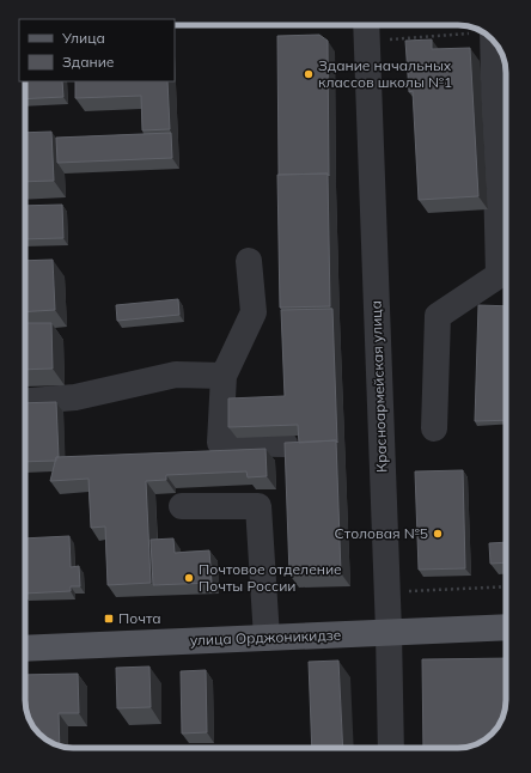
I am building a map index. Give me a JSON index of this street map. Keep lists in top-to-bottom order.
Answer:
{
  "streets": {
    "main road": ["улица Орджоникидзе"],
    "street": ["Красноармейская улица"]
  },
  "crossings": [
    ["Красноармейская улица", "улица Орджоникидзе"]
  ],
  "places": {
    "other": ["Здание начальных классов школы №1", "Столовая №5", "Почтовое отделение Почты России"],
    "transit": ["Почта"]
  },
  "legend": ["Улица", "Здание"]
}
